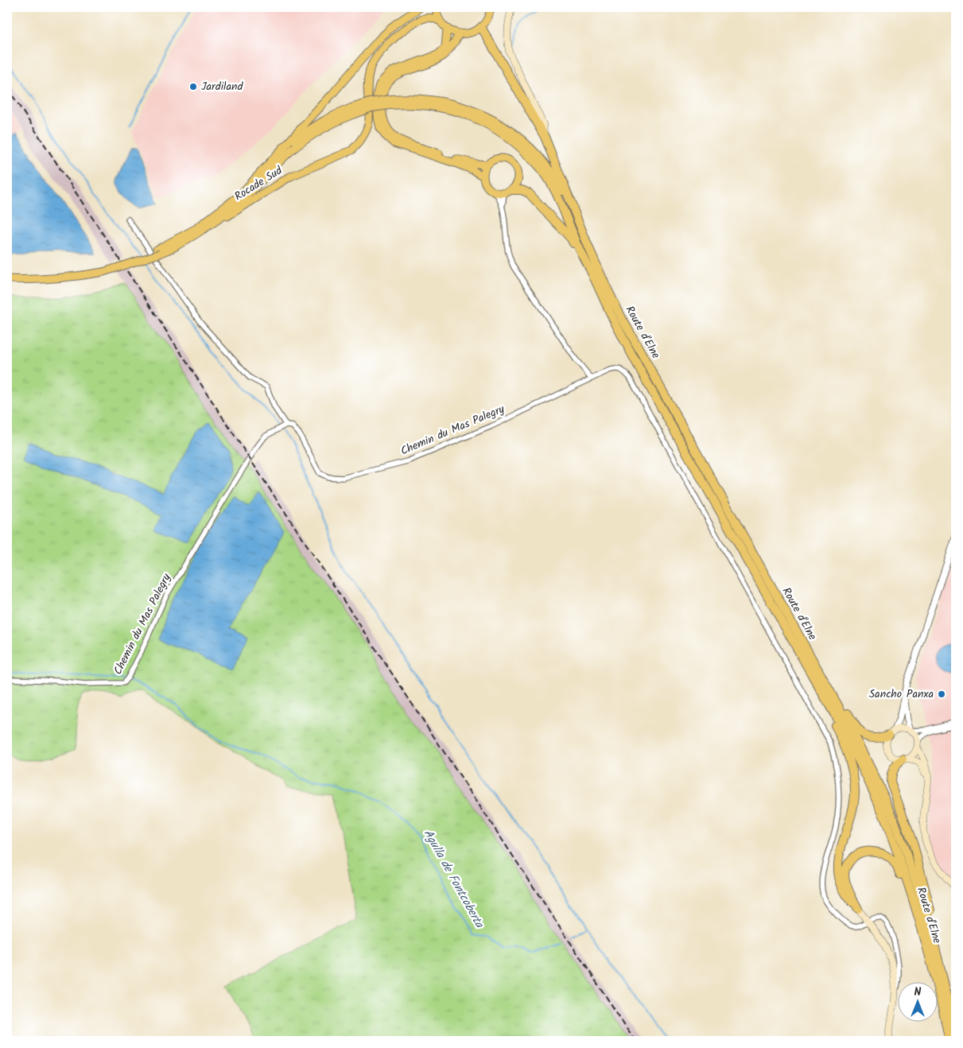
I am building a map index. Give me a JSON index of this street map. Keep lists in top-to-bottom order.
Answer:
{
  "streets": {
    "highway": ["Route d'Elne"],
    "main road": ["Rocade Sud"],
    "street": ["Chemin du Mas Palegry"]
  },
  "water": ["Agulla de Fontcoberta"],
  "places": ["Jardiland", "Sancho Panxa"],
  "north": "top"
}
